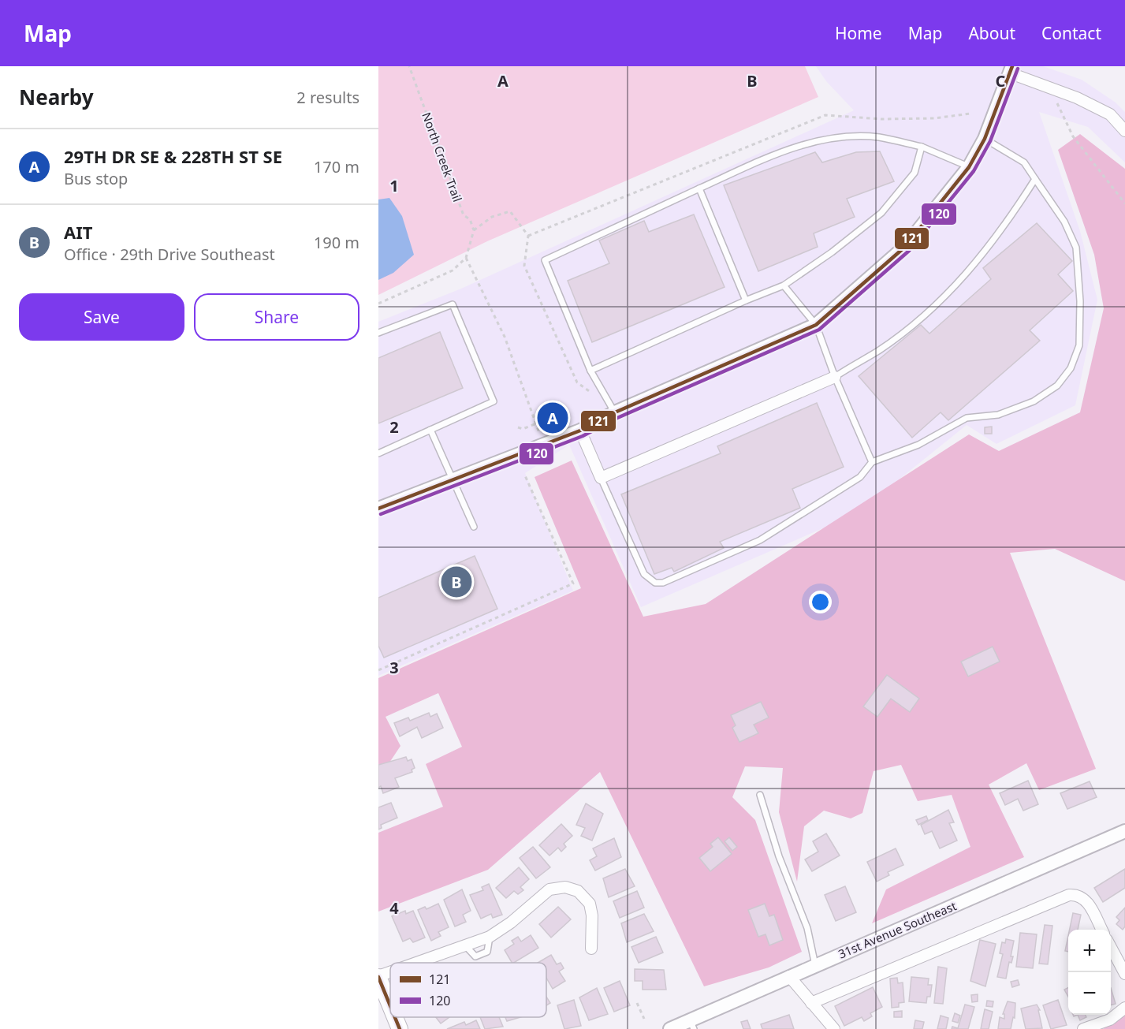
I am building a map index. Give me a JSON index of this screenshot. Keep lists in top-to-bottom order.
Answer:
{
  "streets": {
    "street": ["31st Avenue Southeast"],
    "path": ["North Creek Trail"]
  },
  "lines": ["transit line 121", "transit line 120"],
  "legend": ["121", "120"],
  "page": {
    "header": "Map",
    "nav": [
      "Home",
      "Map",
      "About",
      "Contact"
    ],
    "heading": ["Nearby", "2 results"],
    "list": [
      {
        "mark": "A",
        "name": "29TH DR SE & 228TH ST SE",
        "note": "Bus stop",
        "value": "170 m"
      },
      {
        "mark": "B",
        "name": "AIT",
        "note": "Office · 29th Drive Southeast",
        "value": "190 m"
      }
    ],
    "buttons": ["Save", "Share"],
    "pins": ["A", "B"],
    "map_buttons": ["+", "−"]
  },
  "grid": {
    "columns": ["A", "B", "C"],
    "rows": [
      "1",
      "2",
      "3",
      "4"
    ]
  }
}
